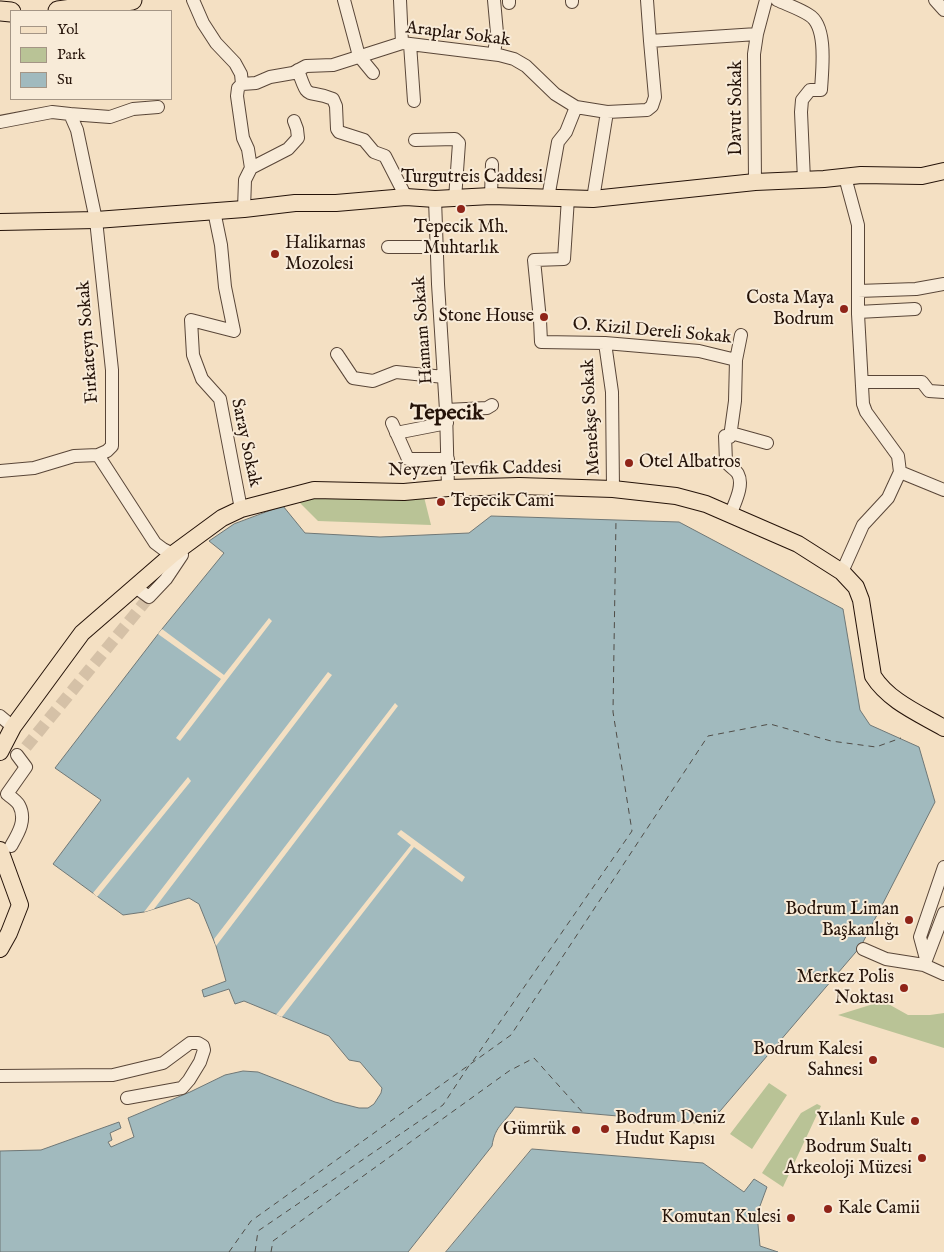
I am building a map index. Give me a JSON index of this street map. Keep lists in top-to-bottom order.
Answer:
{
  "streets": {
    "main road": ["Turgutreis Caddesi", "Neyzen Tevfik Caddesi"],
    "street": [
      "Araplar Sokak",
      "Davut Sokak",
      "Hamam Sokak",
      "O. Kizil Dereli Sokak",
      "Fırkateyn Sokak",
      "Menekşe Sokak",
      "Saray Sokak"
    ]
  },
  "crossings": [
    ["Davut Sokak", "Turgutreis Caddesi"],
    ["Turgutreis Caddesi", "Hamam Sokak"],
    ["Turgutreis Caddesi", "O. Kizil Dereli Sokak"],
    ["Turgutreis Caddesi", "Fırkateyn Sokak"],
    ["Turgutreis Caddesi", "Saray Sokak"],
    ["Hamam Sokak", "Neyzen Tevfik Caddesi"],
    ["O. Kizil Dereli Sokak", "Menekşe Sokak"],
    ["Menekşe Sokak", "Neyzen Tevfik Caddesi"],
    ["Saray Sokak", "Neyzen Tevfik Caddesi"]
  ],
  "districts": ["Tepecik"],
  "places": [
    "Tepecik Mh. Muhtarlık",
    "Halikarnas Mozolesi",
    "Costa Maya Bodrum",
    "Stone House",
    "Otel Albatros",
    "Tepecik Cami",
    "Bodrum Liman Başkanlığı",
    "Merkez Polis Noktası",
    "Bodrum Kalesi Sahnesi",
    "Yılanlı Kule",
    "Bodrum Deniz Hudut Kapısı",
    "Gümrük",
    "Bodrum Sualtı Arkeoloji Müzesi",
    "Kale Camii",
    "Komutan Kulesi"
  ],
  "legend": ["Yol", "Park", "Su"]
}
